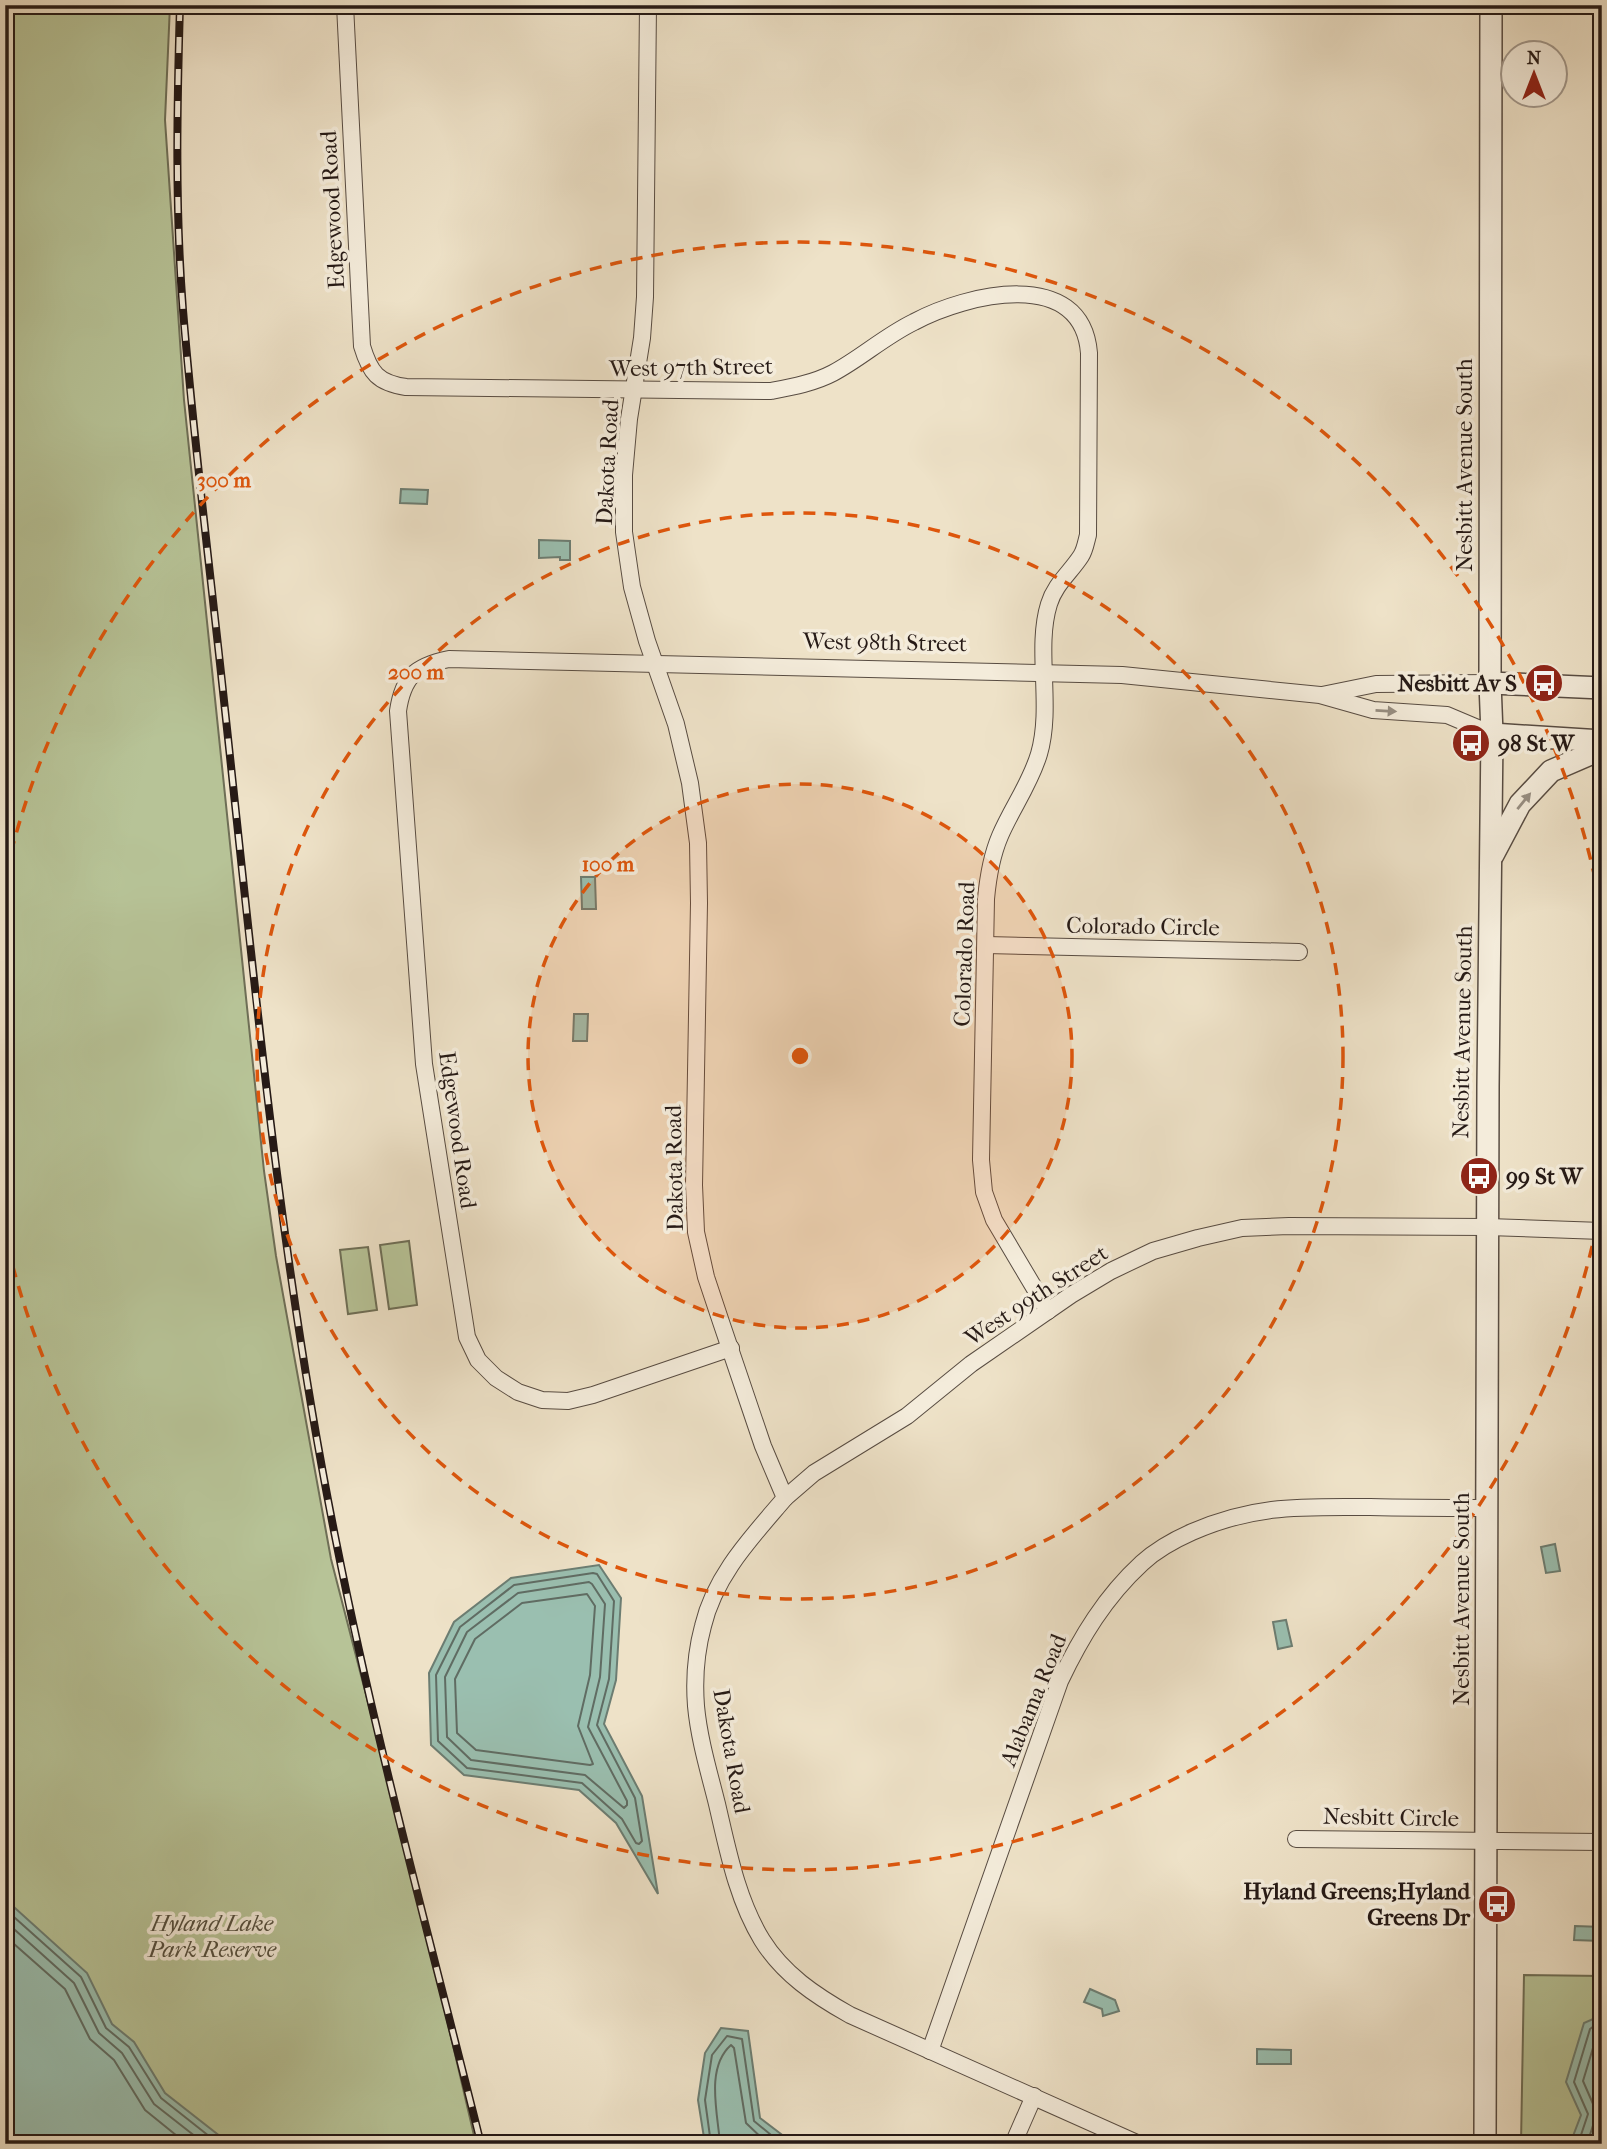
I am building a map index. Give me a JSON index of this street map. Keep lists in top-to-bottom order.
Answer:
{
  "streets": {
    "street": [
      "Edgewood Road",
      "West 97th Street",
      "Dakota Road",
      "Nesbitt Avenue South",
      "West 98th Street",
      "Colorado Circle",
      "Colorado Road",
      "West 99th Street",
      "Alabama Road",
      "Nesbitt Circle"
    ]
  },
  "crossings": [
    ["Edgewood Road", "West 97th Street"],
    ["Edgewood Road", "Dakota Road"],
    ["Edgewood Road", "West 98th Street"],
    ["West 97th Street", "Dakota Road"],
    ["West 97th Street", "Colorado Road"],
    ["Dakota Road", "West 98th Street"],
    ["Dakota Road", "West 99th Street"],
    ["Dakota Road", "Alabama Road"],
    ["Nesbitt Avenue South", "West 98th Street"],
    ["Nesbitt Avenue South", "West 99th Street"],
    ["Nesbitt Avenue South", "Alabama Road"],
    ["Nesbitt Avenue South", "Nesbitt Circle"],
    ["West 98th Street", "Colorado Road"],
    ["Colorado Circle", "Colorado Road"],
    ["Colorado Road", "West 99th Street"]
  ],
  "parks": ["Hyland Lake Park Reserve"],
  "places": {
    "bus stop": [
      "Nesbitt Av S",
      "98 St W",
      "99 St W",
      "Hyland Greens;Hyland Greens Dr"
    ]
  },
  "north": "top",
  "rings": ["300 m", "200 m", "100 m"]
}
